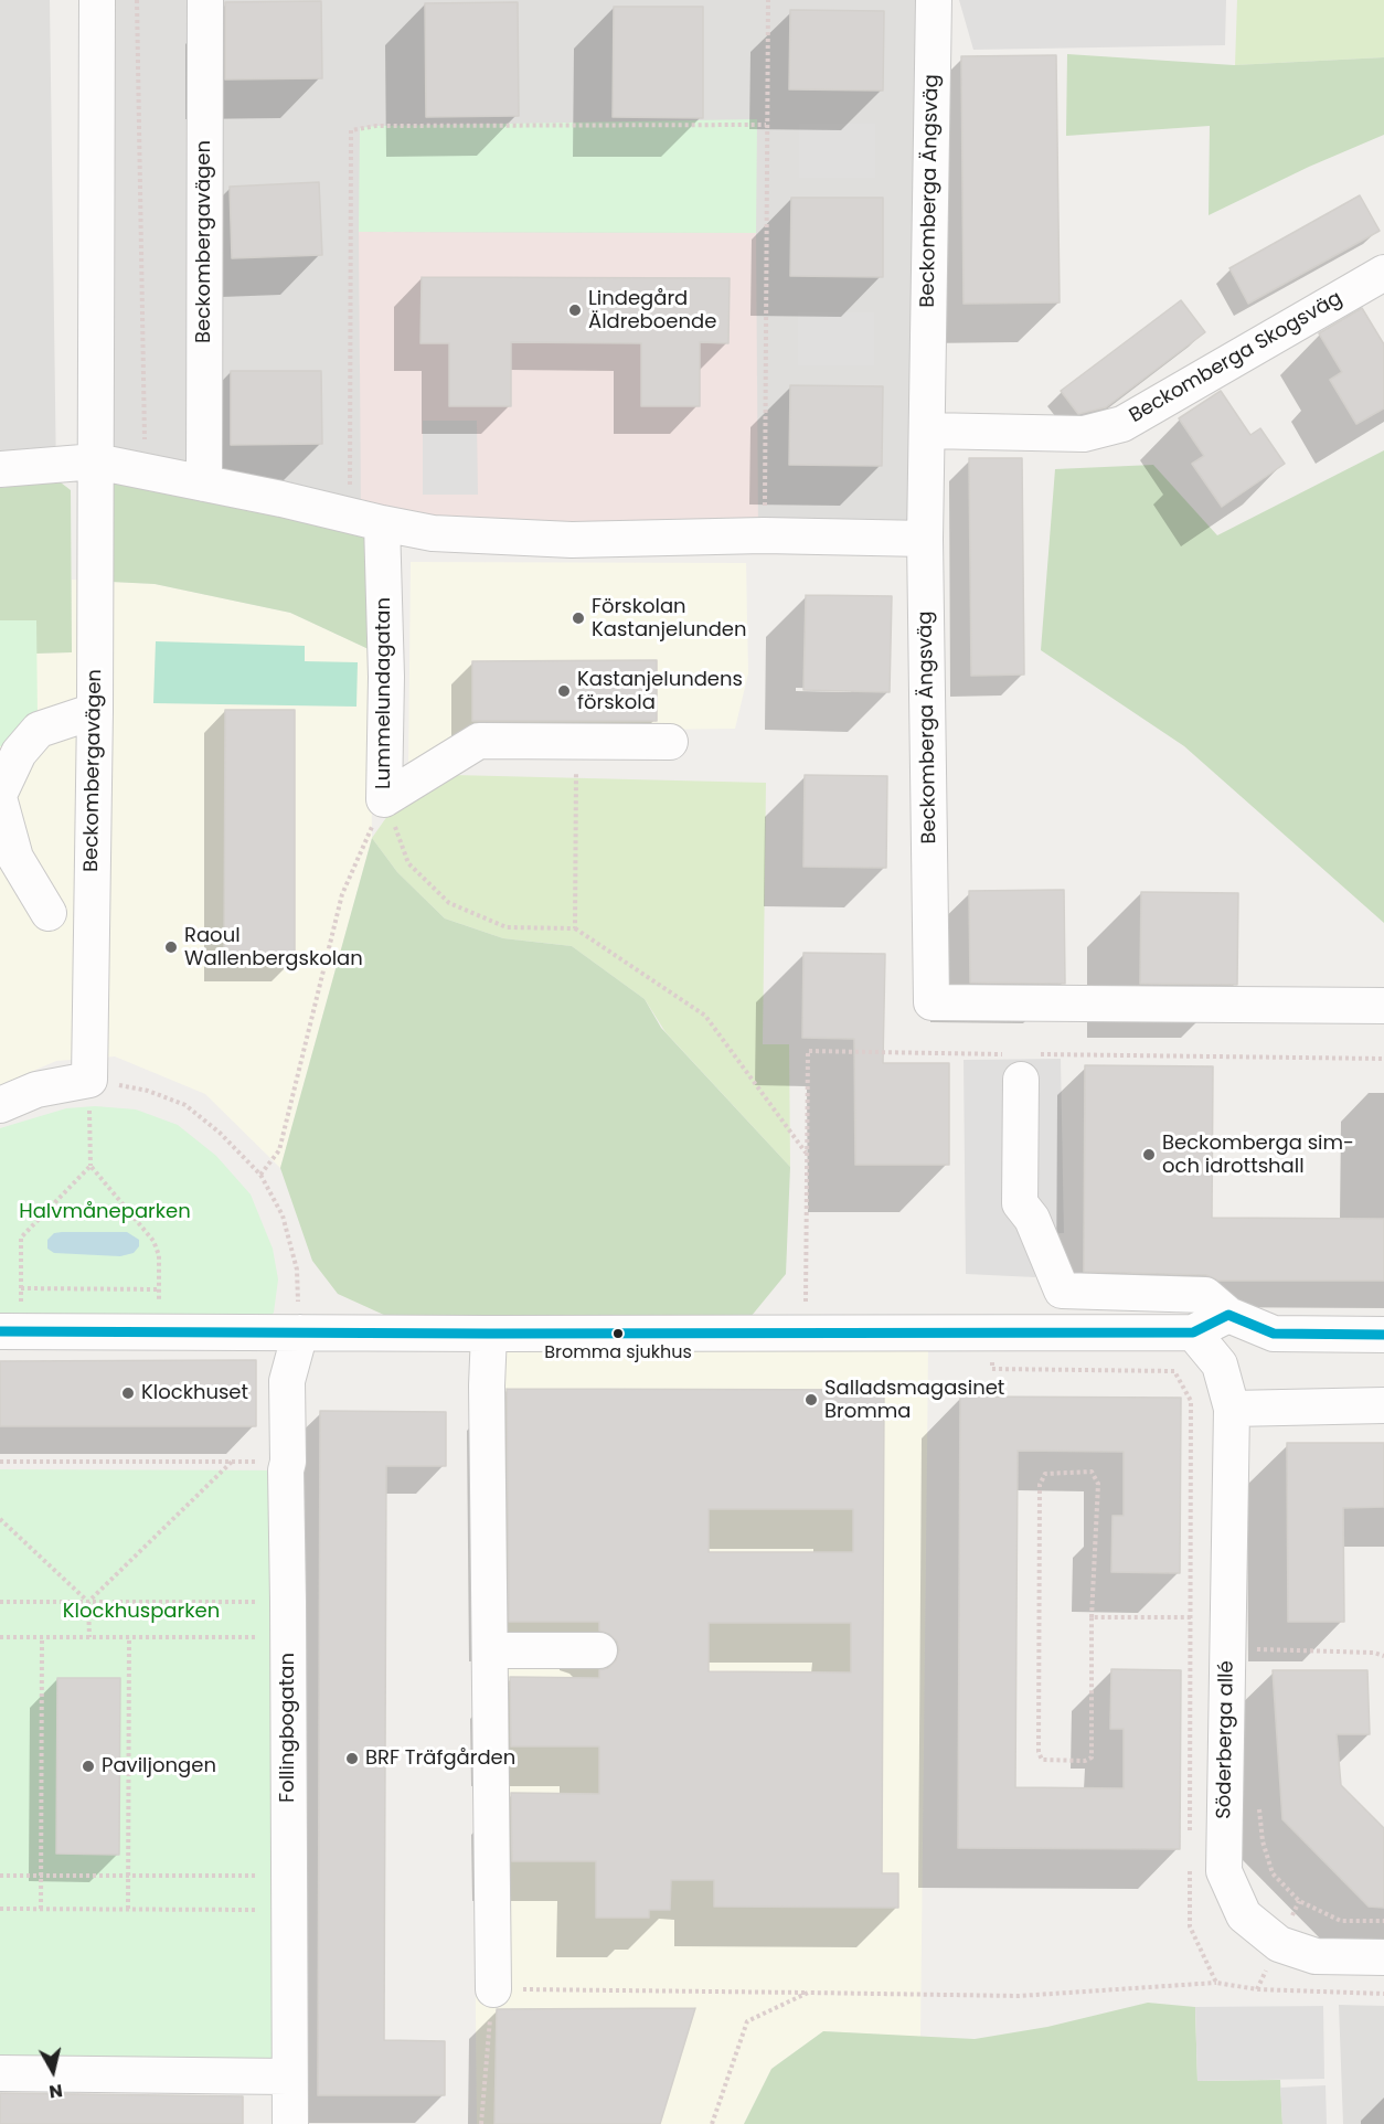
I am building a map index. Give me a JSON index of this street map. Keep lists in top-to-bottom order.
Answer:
{
  "streets": {
    "street": [
      "Beckomberga Ängsväg",
      "Beckombergavägen",
      "Beckomberga Skogsväg",
      "Lummelundagatan",
      "Follingbogatan",
      "Söderberga allé"
    ]
  },
  "crossings": [
    ["Beckomberga Ängsväg", "Beckomberga Skogsväg"]
  ],
  "parks": ["Halvmåneparken", "Klockhusparken"],
  "places": [
    "Lindegård Äldreboende",
    "Förskolan Kastanjelunden",
    "Kastanjelundens förskola",
    "Raoul Wallenbergskolan",
    "Beckomberga sim- och idrottshall",
    "Bromma sjukhus",
    "Klockhuset",
    "Salladsmagasinet Bromma",
    "BRF Träfgården",
    "Paviljongen"
  ],
  "north": "bottom"
}
